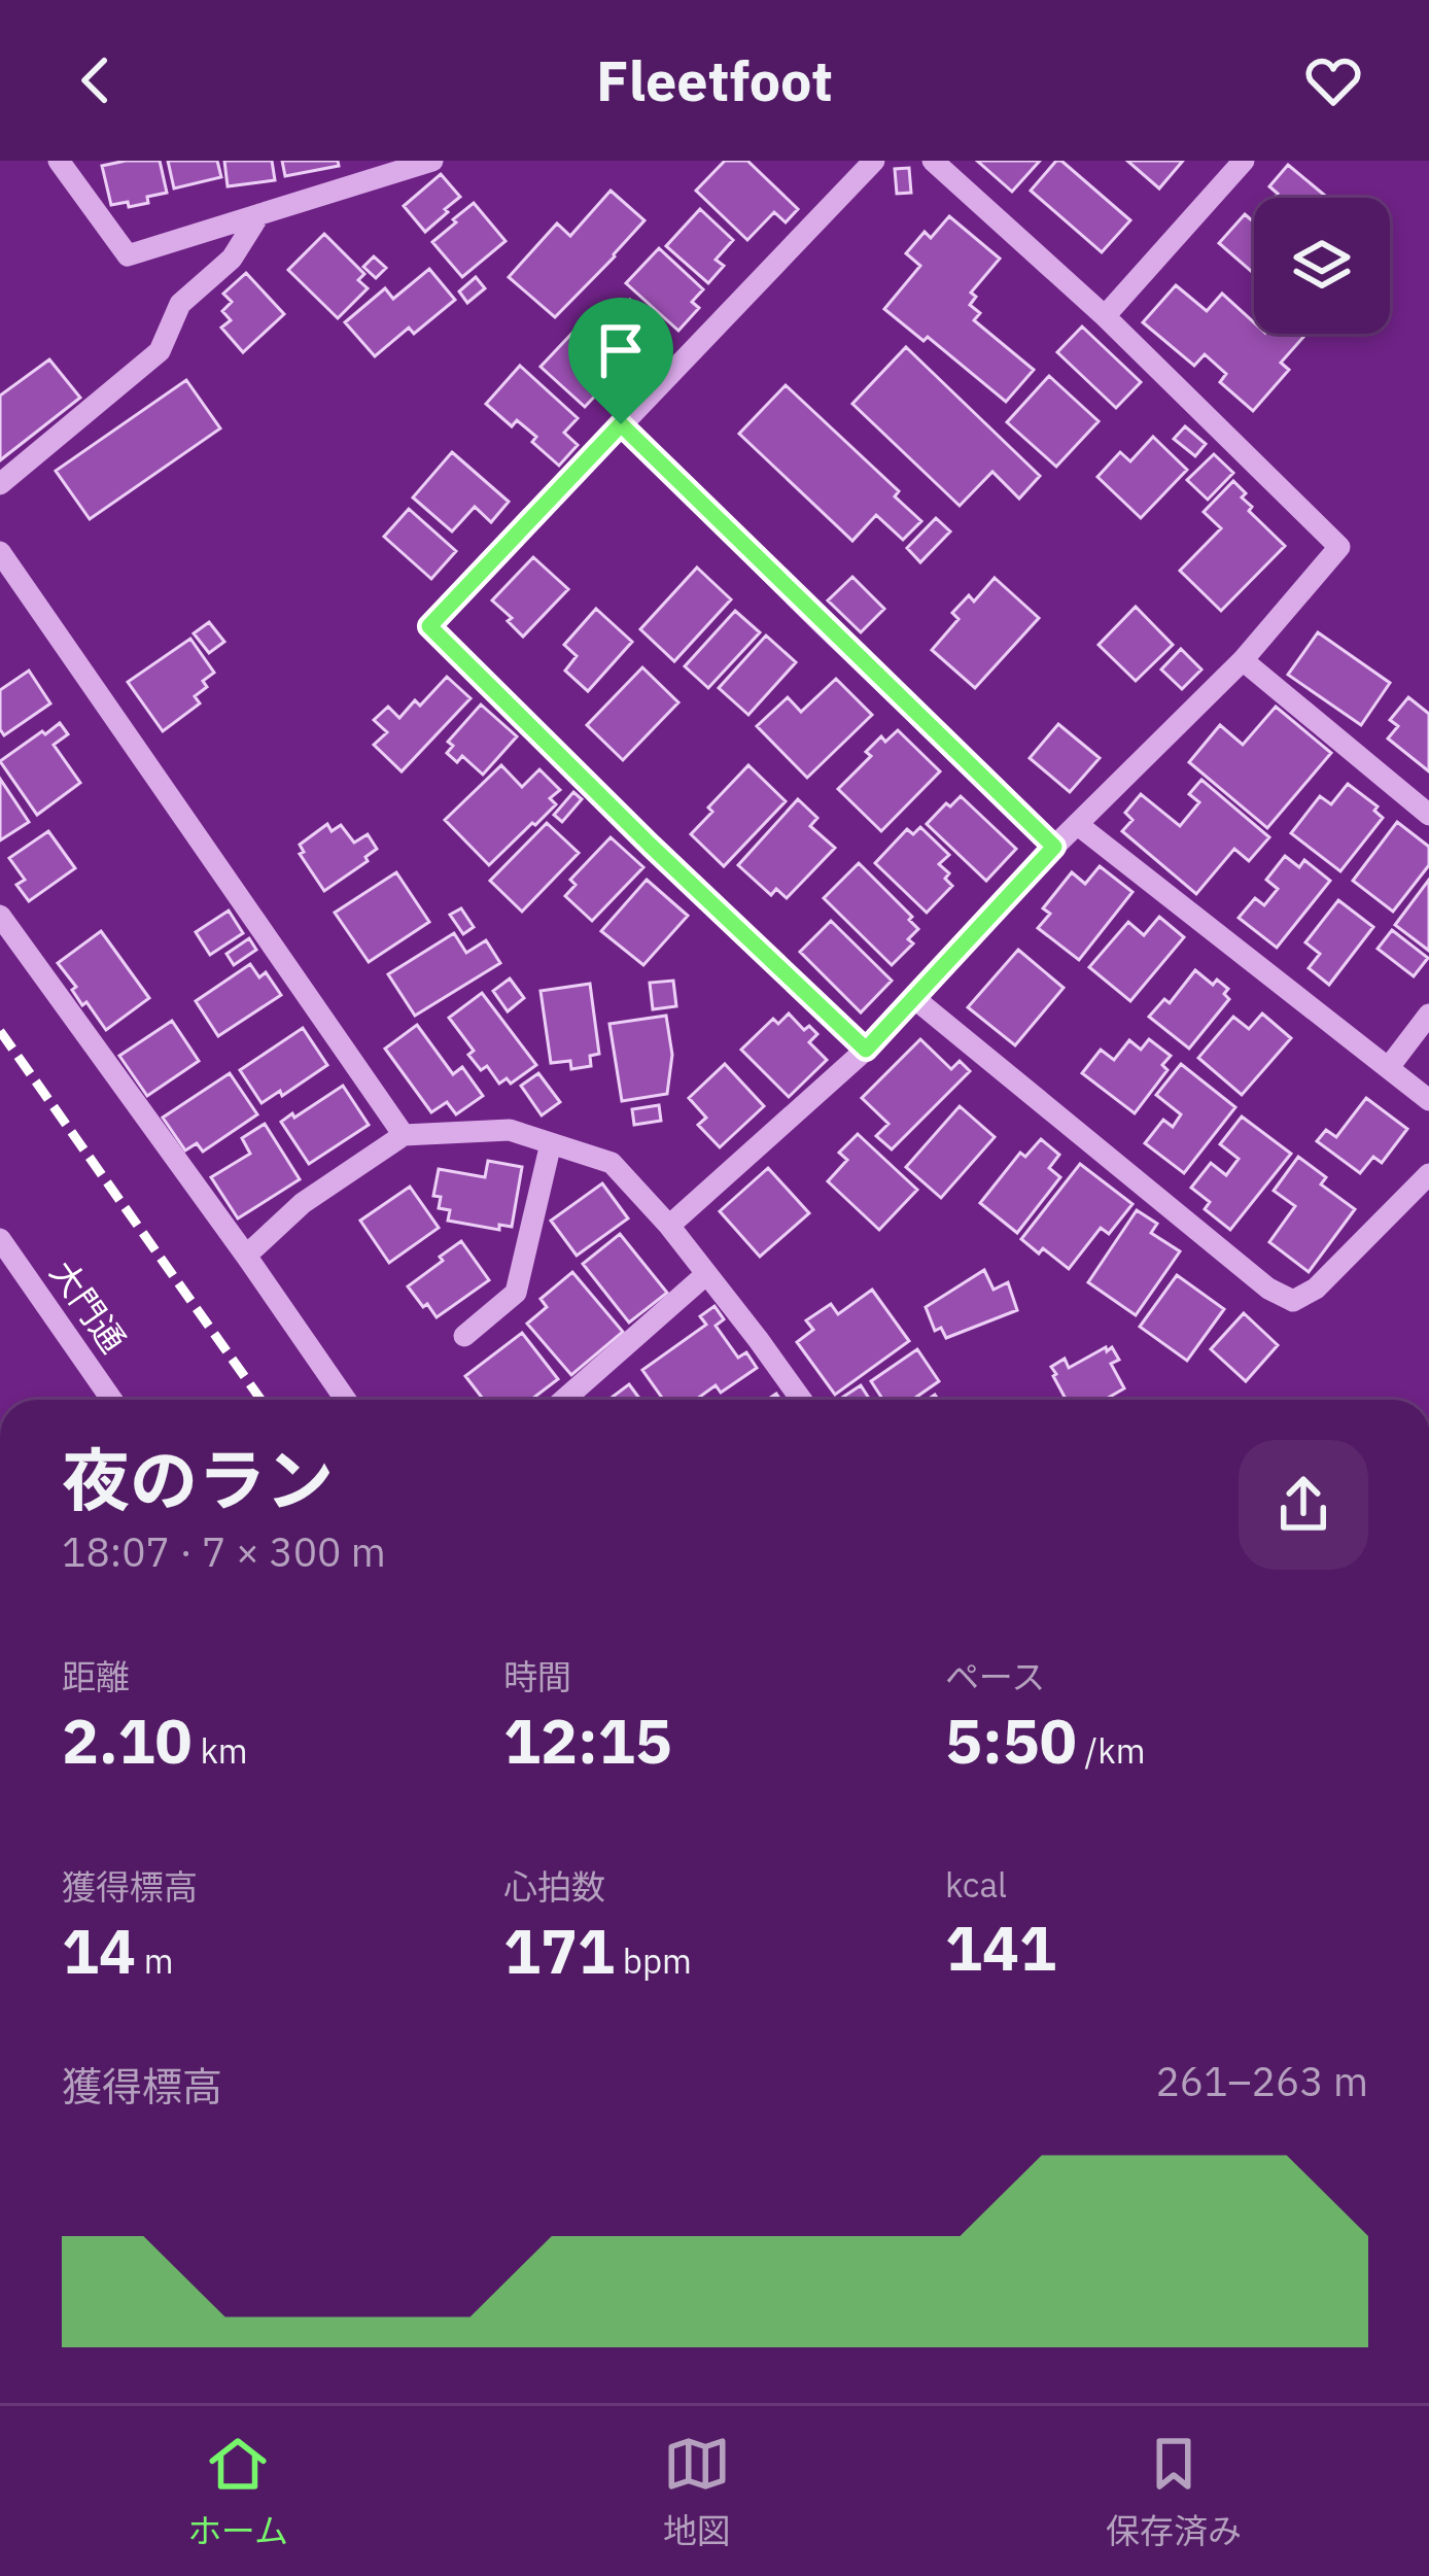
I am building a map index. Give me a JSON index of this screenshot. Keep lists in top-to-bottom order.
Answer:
{
  "streets": {
    "street": ["大門通"]
  },
  "page": {
    "header": "Fleetfoot",
    "heading": ["夜のラン", "18:07 · 7 × 300 m"],
    "stats": [
      ["距離", "2.10 km"],
      ["時間", "12:15"],
      ["ペース", "5:50 /km"],
      ["獲得標高", "14 m"],
      ["心拍数", "171 bpm"],
      ["kcal", "141"]
    ],
    "chart": ["獲得標高", "261–263 m"],
    "tabs": ["ホーム", "地図", "保存済み"]
  }
}
